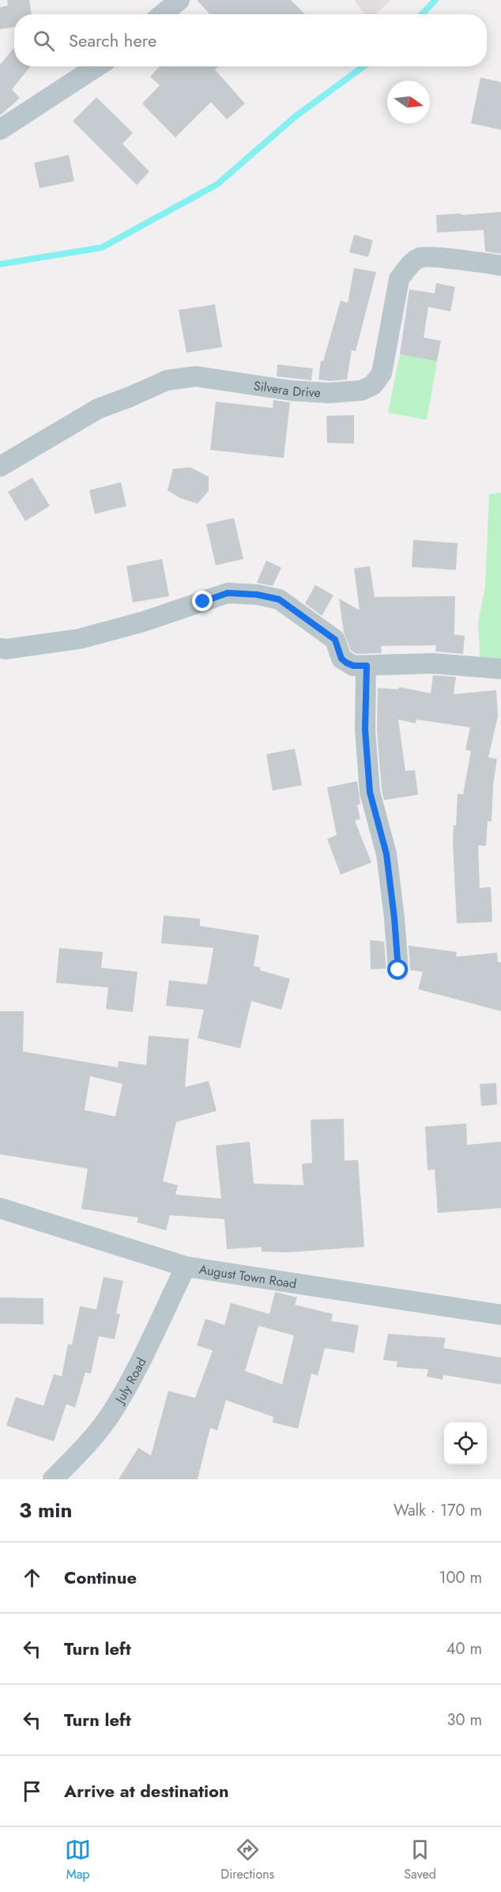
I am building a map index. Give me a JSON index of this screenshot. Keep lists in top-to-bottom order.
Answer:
{
  "streets": {
    "street": ["Silvera Drive", "August Town Road", "July Road"]
  },
  "crossings": [
    ["August Town Road", "July Road"]
  ],
  "north": "right",
  "page": {
    "search": "Search here",
    "heading": ["3 min", "Walk · 170 m"],
    "list": [
      ["Continue", "100 m"],
      ["Turn left", "40 m"],
      ["Turn left", "30 m"],
      "Arrive at destination"
    ],
    "nav": ["Map", "Directions", "Saved"]
  }
}
